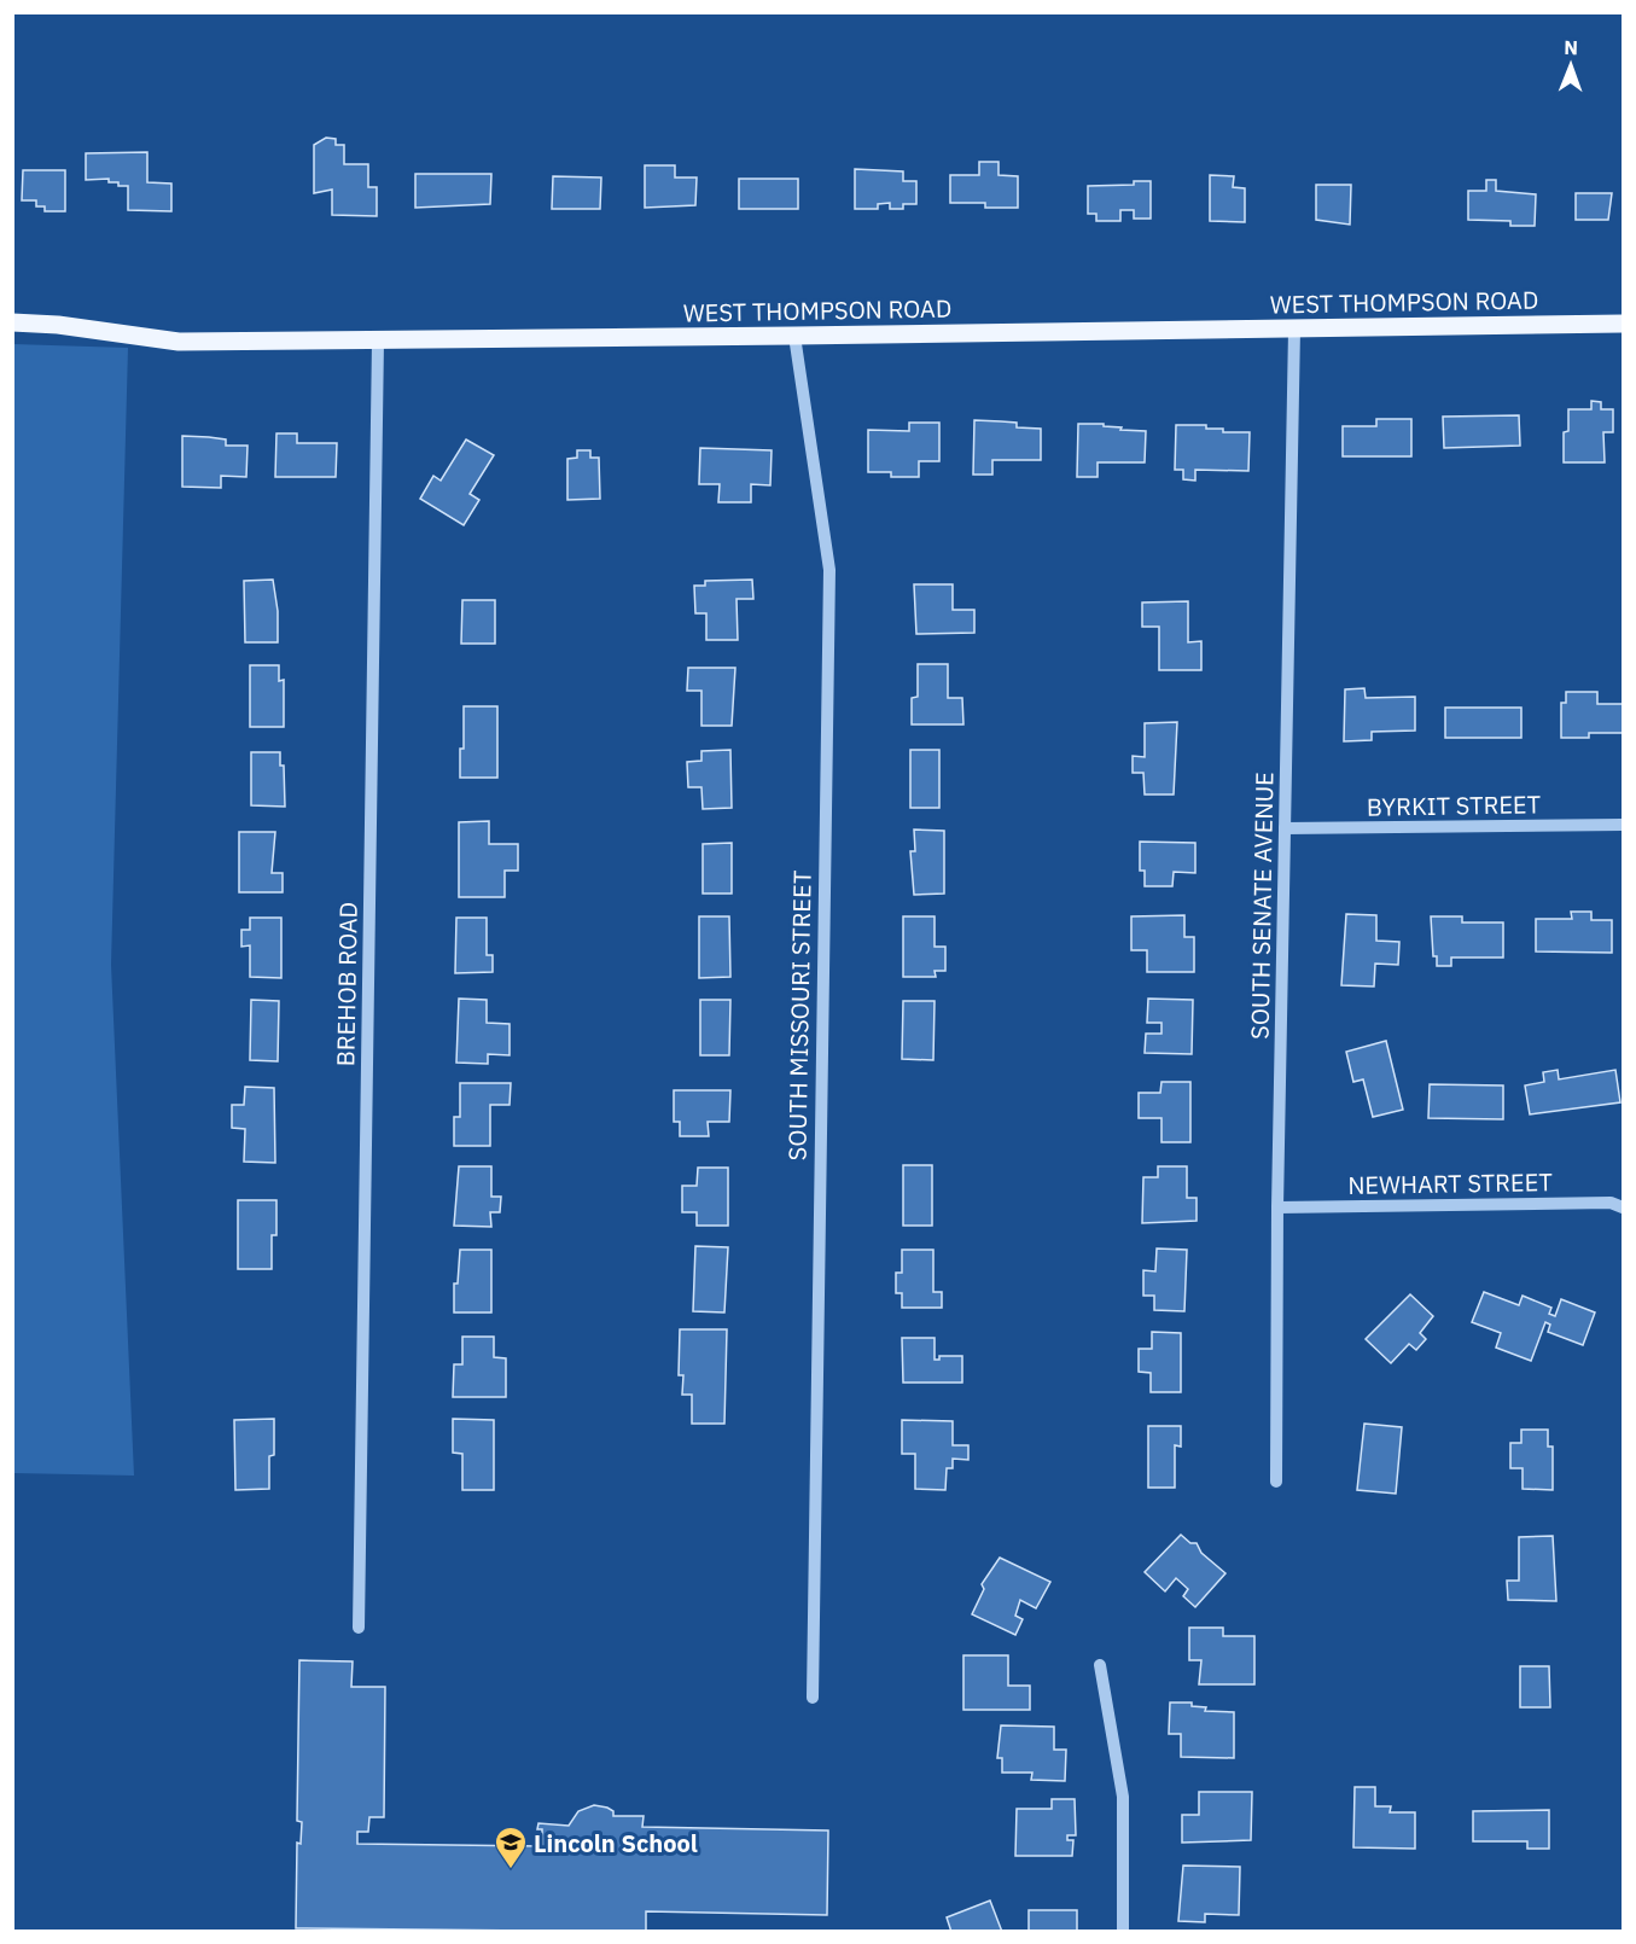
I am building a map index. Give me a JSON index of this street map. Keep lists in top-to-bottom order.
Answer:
{
  "streets": {
    "main road": ["WEST THOMPSON ROAD"],
    "street": [
      "BYRKIT STREET",
      "SOUTH SENATE AVENUE",
      "BREHOB ROAD",
      "SOUTH MISSOURI STREET",
      "NEWHART STREET"
    ]
  },
  "crossings": [
    ["WEST THOMPSON ROAD", "SOUTH SENATE AVENUE"],
    ["WEST THOMPSON ROAD", "BREHOB ROAD"],
    ["WEST THOMPSON ROAD", "SOUTH MISSOURI STREET"],
    ["BYRKIT STREET", "SOUTH SENATE AVENUE"],
    ["SOUTH SENATE AVENUE", "NEWHART STREET"]
  ],
  "places": {
    "school or university": ["Lincoln School"]
  },
  "north": "top"
}
